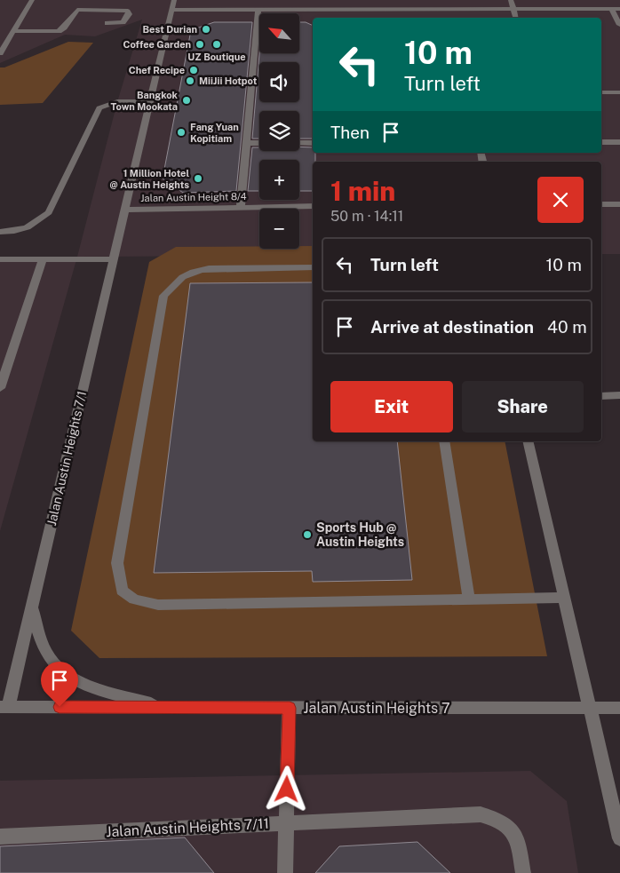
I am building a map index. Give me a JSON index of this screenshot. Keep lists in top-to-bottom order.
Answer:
{
  "streets": {
    "street": [
      "Jalan Austin Height 8/4",
      "Jalan Austin Heights 7/1",
      "Jalan Austin Heights 7",
      "Jalan Austin Heights 7/11"
    ]
  },
  "crossings": [
    ["Jalan Austin Height 8/4", "Jalan Austin Heights 7/1"],
    ["Jalan Austin Heights 7/1", "Jalan Austin Heights 7"]
  ],
  "places": [
    "Best Durian",
    "Coffee Garden",
    "UZ Boutique",
    "Chef Recipe",
    "MiiJii Hotpot",
    "Bangkok Town Mookata",
    "Fang Yuan Kopitiam",
    "1 Million Hotel @ Austin Heights",
    "Sports Hub @ Austin Heights"
  ],
  "north": "top left",
  "page": {
    "map_buttons": ["+", "−"],
    "turn": ["10 m", "Turn left"],
    "then": "Then",
    "heading": ["1 min", "50 m · 14:11"],
    "list": [
      {
        "name": "Turn left",
        "value": "10 m"
      },
      {
        "name": "Arrive at destination",
        "value": "40 m"
      }
    ],
    "buttons": ["Exit", "Share"]
  }
}
